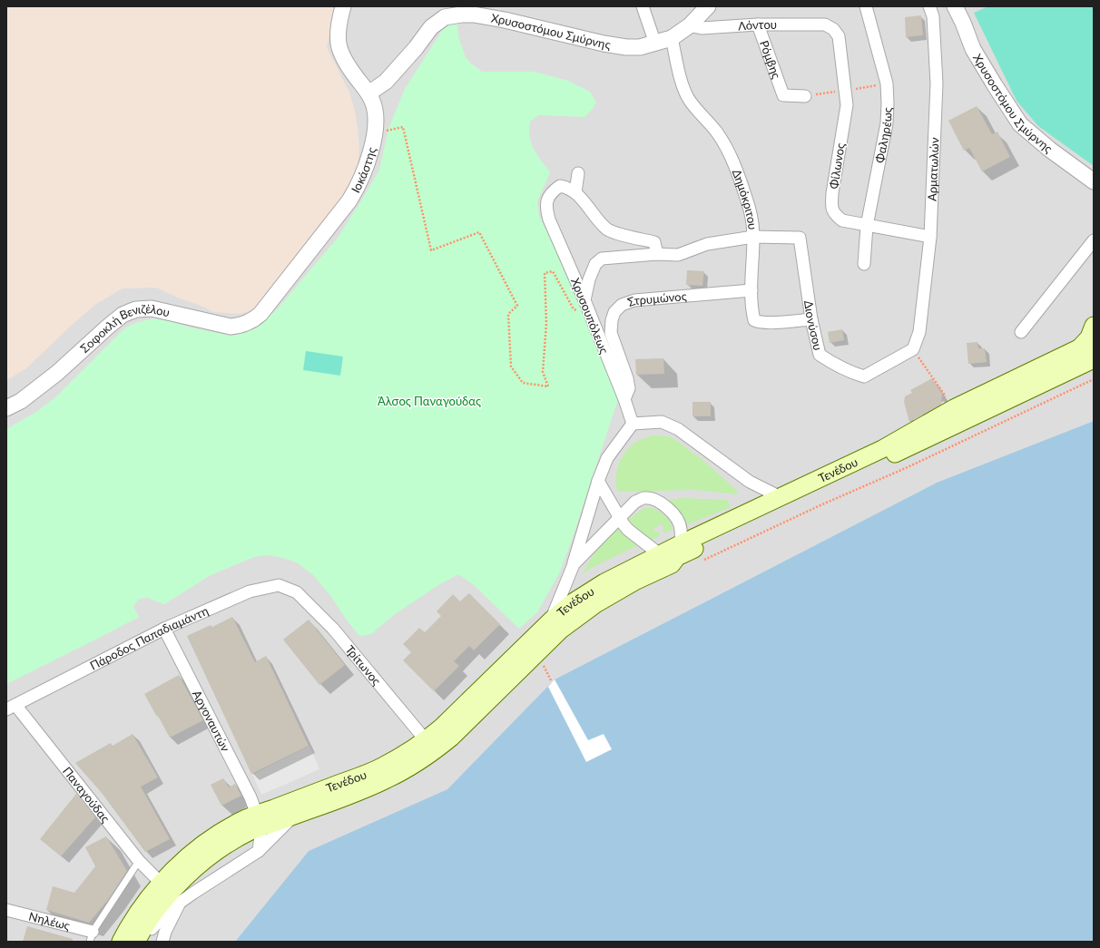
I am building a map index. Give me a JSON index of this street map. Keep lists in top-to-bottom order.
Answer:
{
  "streets": {
    "main road": ["Τενέδου"],
    "street": [
      "Λόντου",
      "Χρυσοστόμου Σμύρνης",
      "Ρόμβης",
      "Φαληρέως",
      "Φίλωνος",
      "Ιοκάστης",
      "Αρματωλών",
      "Δημόκριτου",
      "Στρυμώνος",
      "Χρυσουπόλεως",
      "Διονύσου",
      "Σοφοκλή Βενιζέλου",
      "Πάροδος Παπαδιαμάντη",
      "Τρίτωνος",
      "Αργοναυτών",
      "Παναγούδας",
      "Νηλέως"
    ]
  },
  "crossings": [
    ["Λόντου", "Χρυσοστόμου Σμύρνης"],
    ["Λόντου", "Ρόμβης"],
    ["Λόντου", "Φίλωνος"],
    ["Χρυσοστόμου Σμύρνης", "Ιοκάστης"],
    ["Χρυσοστόμου Σμύρνης", "Δημόκριτου"],
    ["Φαληρέως", "Φίλωνος"],
    ["Φίλωνος", "Αρματωλών"],
    ["Ιοκάστης", "Σοφοκλή Βενιζέλου"],
    ["Αρματωλών", "Διονύσου"],
    ["Δημόκριτου", "Στρυμώνος"],
    ["Δημόκριτου", "Διονύσου"],
    ["Στρυμώνος", "Χρυσουπόλεως"],
    ["Τενέδου", "Τρίτωνος"],
    ["Τενέδου", "Αργοναυτών"],
    ["Τενέδου", "Παναγούδας"],
    ["Πάροδος Παπαδιαμάντη", "Τρίτωνος"],
    ["Πάροδος Παπαδιαμάντη", "Αργοναυτών"],
    ["Πάροδος Παπαδιαμάντη", "Παναγούδας"]
  ],
  "parks": ["Άλσος Παναγούδας"]
}
